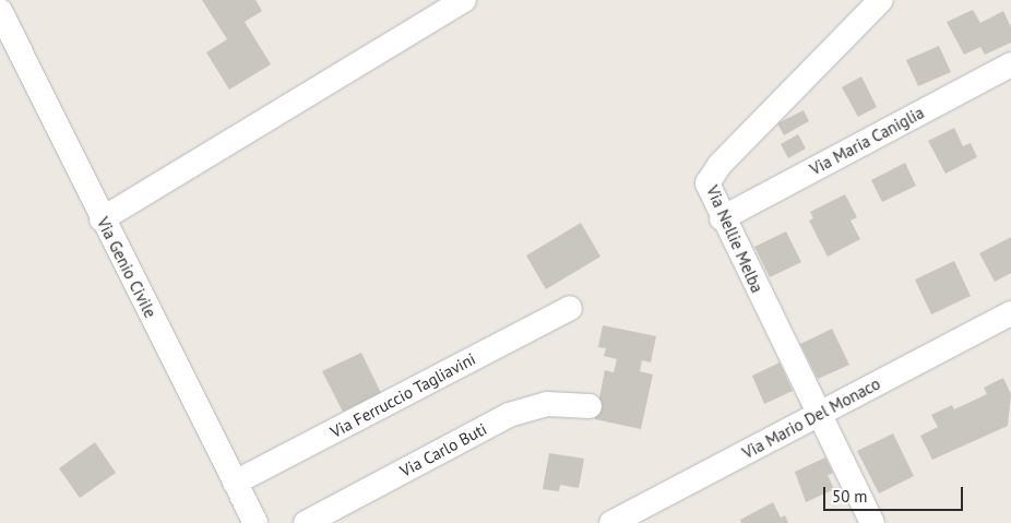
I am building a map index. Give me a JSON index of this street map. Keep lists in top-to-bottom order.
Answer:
{
  "streets": {
    "street": [
      "Via Maria Caniglia",
      "Via Nellie Melba",
      "Via Genio Civile",
      "Via Ferruccio Tagliavini",
      "Via Mario Del Monaco",
      "Via Carlo Buti"
    ]
  },
  "crossings": [
    ["Via Maria Caniglia", "Via Nellie Melba"],
    ["Via Nellie Melba", "Via Mario Del Monaco"],
    ["Via Genio Civile", "Via Ferruccio Tagliavini"]
  ],
  "scale_bar": "50 m"
}
